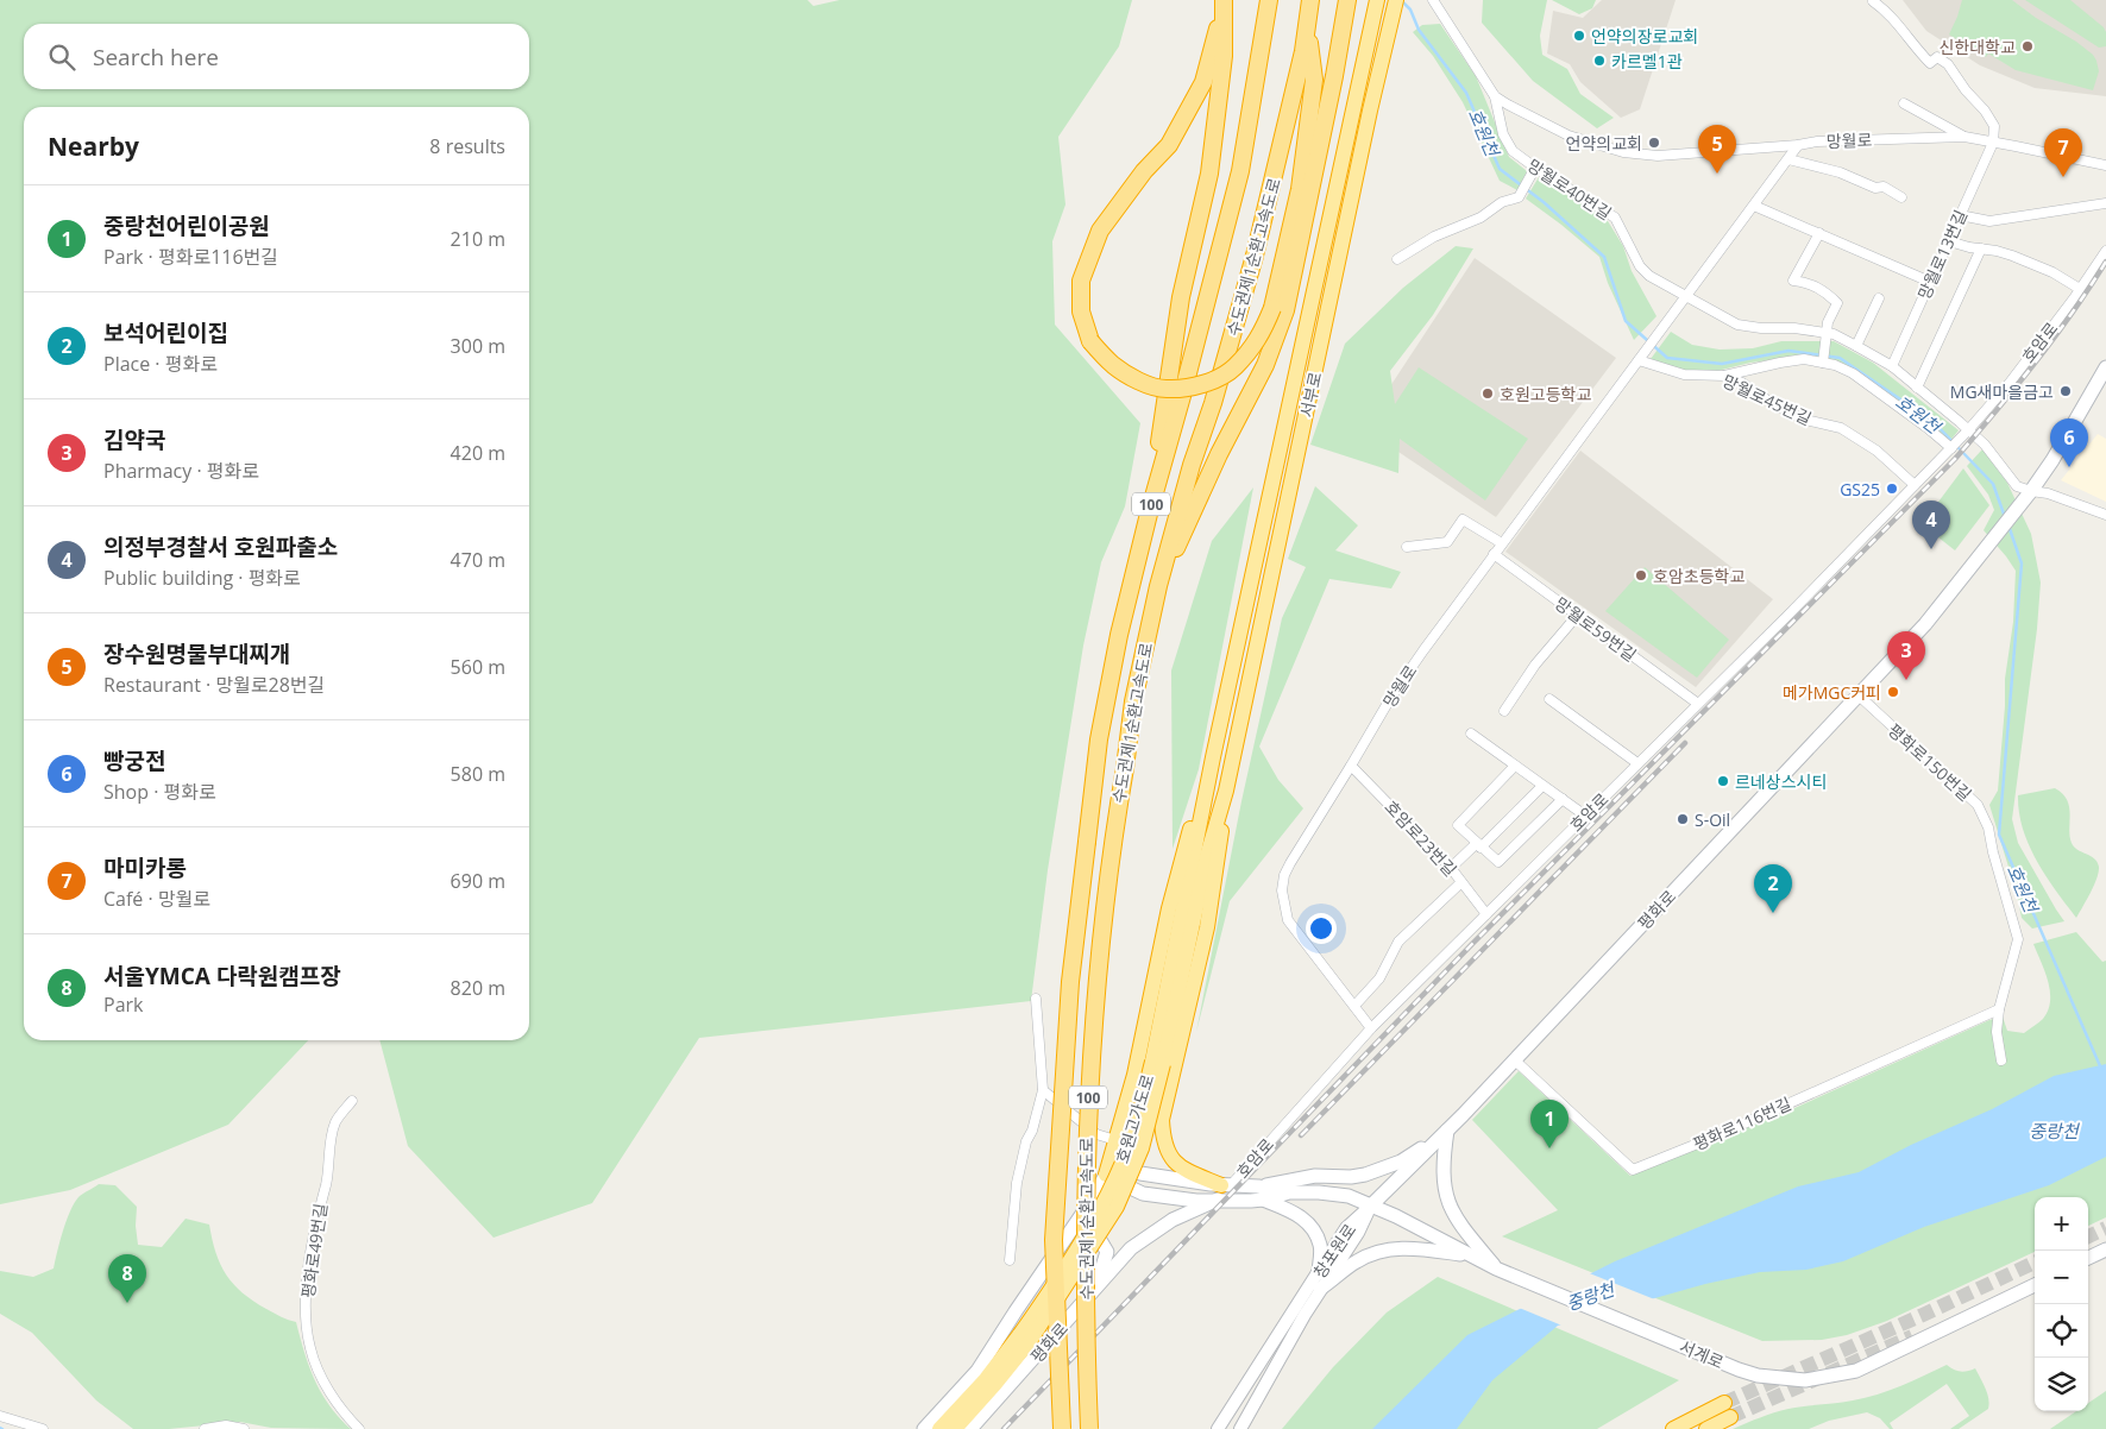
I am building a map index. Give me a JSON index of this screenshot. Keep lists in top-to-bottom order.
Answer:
{
  "streets": {
    "highway": [
      "수도권제1순환고속도로",
      "서부로",
      "100",
      "호원고가도로"
    ],
    "main road": ["평화로", "서계로"],
    "street": [
      "망월로",
      "망월로40번길",
      "망월로13번길",
      "호암로",
      "망월로45번길",
      "망월로59번길",
      "평화로150번길",
      "호암로23번길",
      "평화로116번길",
      "평화로49번길",
      "창포원로"
    ]
  },
  "crossings": [
    ["망월로", "망월로40번길"],
    ["망월로", "망월로13번길"],
    ["망월로", "호암로"],
    ["망월로", "망월로45번길"],
    ["망월로", "망월로59번길"],
    ["망월로", "호암로23번길"],
    ["망월로40번길", "망월로13번길"],
    ["망월로40번길", "호암로"],
    ["망월로40번길", "평화로"],
    ["호암로", "망월로45번길"],
    ["호암로", "망월로59번길"],
    ["호암로", "호암로23번길"],
    ["호암로", "평화로"],
    ["서부로", "호원고가도로"],
    ["평화로150번길", "평화로"],
    ["평화로150번길", "평화로116번길"],
    ["평화로", "평화로116번길"],
    ["평화로", "창포원로"],
    ["평화로", "서계로"],
    ["창포원로", "서계로"]
  ],
  "water": ["호원천", "중랑천"],
  "places": [
    "언약의장로교회",
    "신한대학교",
    "카르멜1관",
    "언약의교회",
    "MG새마을금고",
    "호원고등학교",
    "GS25",
    "호암초등학교",
    "메가MGC커피",
    "르네상스시티",
    "S-Oil"
  ],
  "page": {
    "search": "Search here",
    "heading": ["Nearby", "8 results"],
    "pins": [
      "5",
      "7",
      "6",
      "4",
      "3",
      "2",
      "1",
      "8"
    ],
    "list": [
      {
        "mark": "1",
        "name": "중랑천어린이공원",
        "note": "Park · 평화로116번길",
        "value": "210 m"
      },
      {
        "mark": "2",
        "name": "보석어린이집",
        "note": "Place · 평화로",
        "value": "300 m"
      },
      {
        "mark": "3",
        "name": "김약국",
        "note": "Pharmacy · 평화로",
        "value": "420 m"
      },
      {
        "mark": "4",
        "name": "의정부경찰서 호원파출소",
        "note": "Public building · 평화로",
        "value": "470 m"
      },
      {
        "mark": "5",
        "name": "장수원명물부대찌개",
        "note": "Restaurant · 망월로28번길",
        "value": "560 m"
      },
      {
        "mark": "6",
        "name": "빵궁전",
        "note": "Shop · 평화로",
        "value": "580 m"
      },
      {
        "mark": "7",
        "name": "마미카롱",
        "note": "Café · 망월로",
        "value": "690 m"
      },
      {
        "mark": "8",
        "name": "서울YMCA 다락원캠프장",
        "note": "Park",
        "value": "820 m"
      }
    ],
    "map_buttons": ["+", "−"]
  }
}
